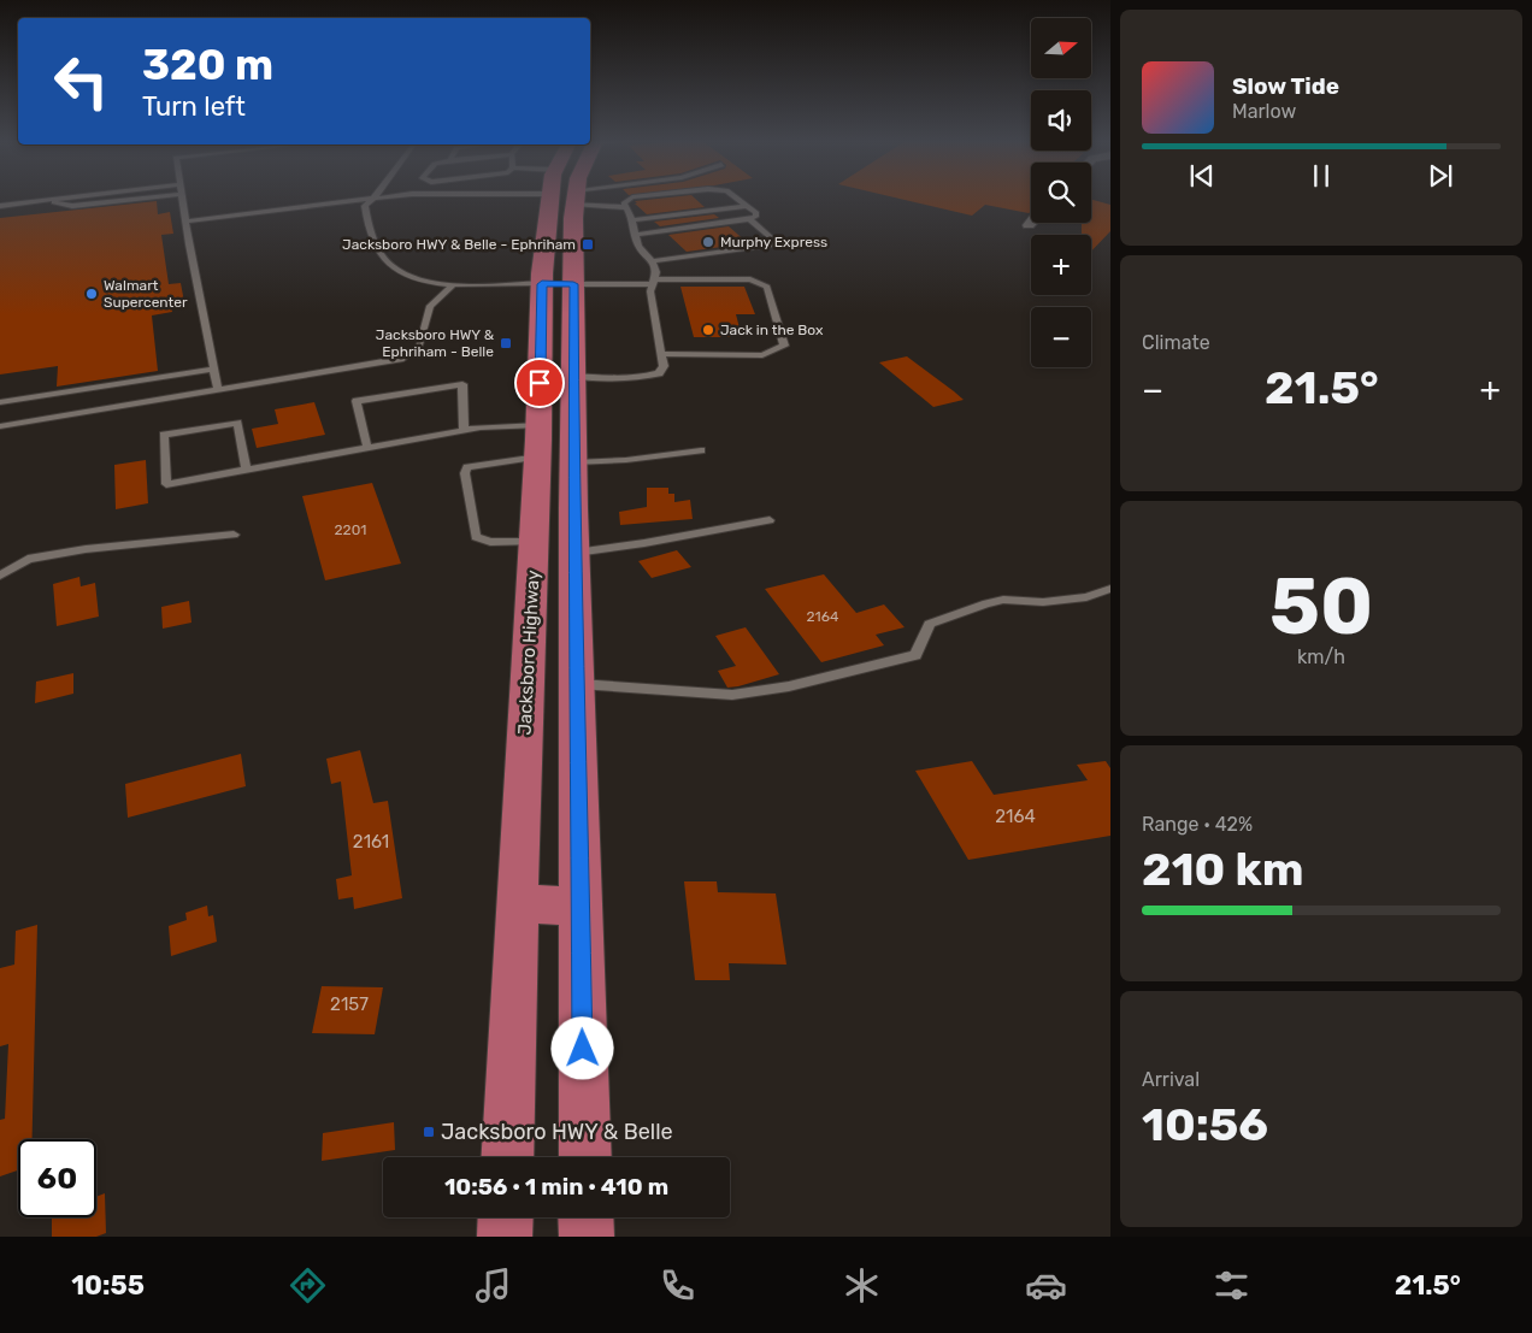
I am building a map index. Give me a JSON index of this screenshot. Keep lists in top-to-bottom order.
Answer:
{
  "streets": {
    "main road": ["Jacksboro Highway"]
  },
  "places": {
    "other": ["Murphy Express", "Walmart Supercenter", "Jack in the Box"],
    "transit": ["Jacksboro HWY & Belle - Ephriham", "Jacksboro HWY & Ephriham - Belle", "Jacksboro HWY & Belle"]
  },
  "house_numbers": [
    "2201",
    "2164",
    "2164",
    "2161",
    "2157"
  ],
  "north": "right",
  "page": {
    "map_buttons": ["+", "−"],
    "turn": ["320 m", "Turn left"],
    "song": ["Slow Tide", "Marlow"],
    "tile": [
      "Climate",
      ["50", "km/h"],
      ["Range · 42%", "210 km"],
      ["Arrival", "10:56"]
    ],
    "heat": ["−", "21.5°", "+"],
    "limit": "60",
    "trip": "10:56 · 1 min · 410 m",
    "tabs": ["10:55", "21.5°"]
  }
}
